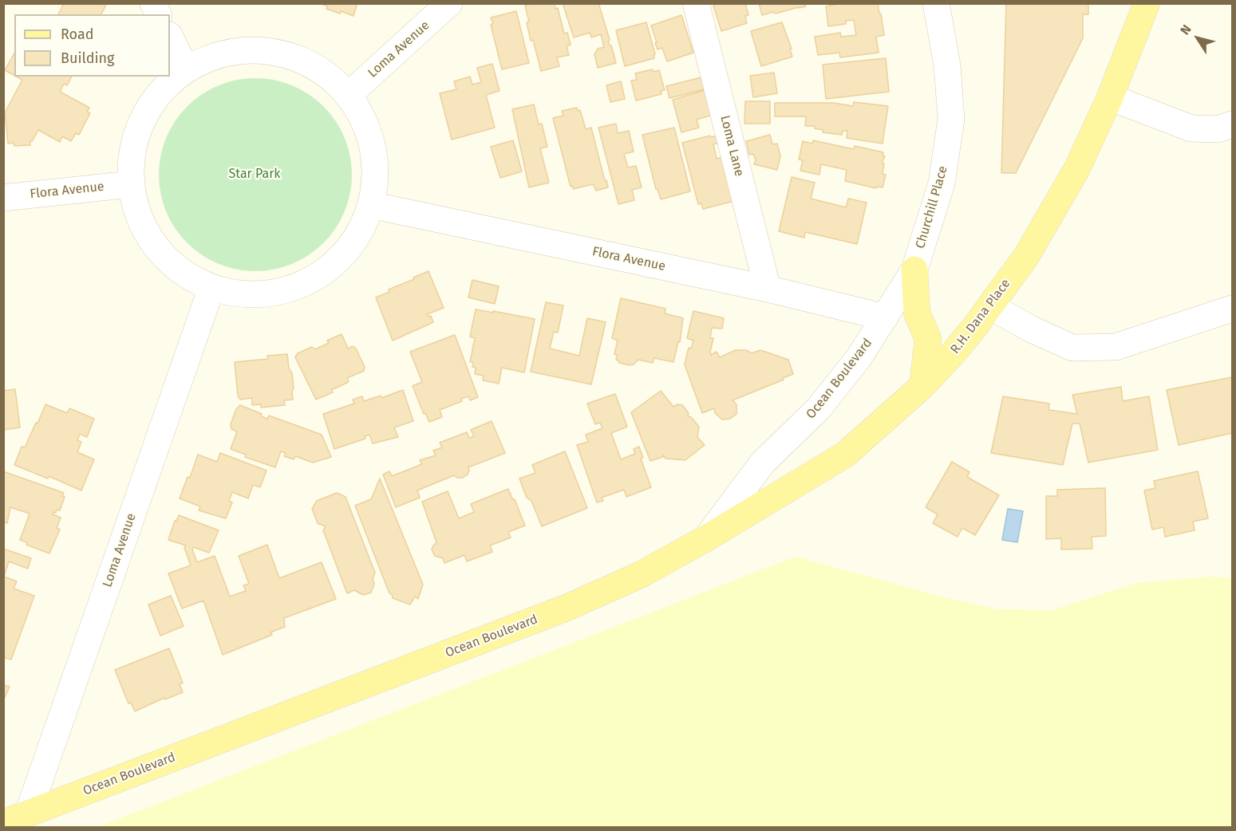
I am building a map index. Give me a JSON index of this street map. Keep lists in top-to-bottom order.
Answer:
{
  "streets": {
    "main road": ["R.H. Dana Place", "Ocean Boulevard"],
    "street": [
      "Loma Avenue",
      "Loma Lane",
      "Flora Avenue",
      "Churchill Place"
    ]
  },
  "crossings": [
    ["Loma Avenue", "Ocean Boulevard"],
    ["Loma Lane", "Flora Avenue"],
    ["Flora Avenue", "Churchill Place"],
    ["Flora Avenue", "Ocean Boulevard"],
    ["Churchill Place", "Ocean Boulevard"],
    ["R.H. Dana Place", "Ocean Boulevard"]
  ],
  "parks": ["Star Park"],
  "legend": ["Road", "Building"],
  "north": "top left"
}
